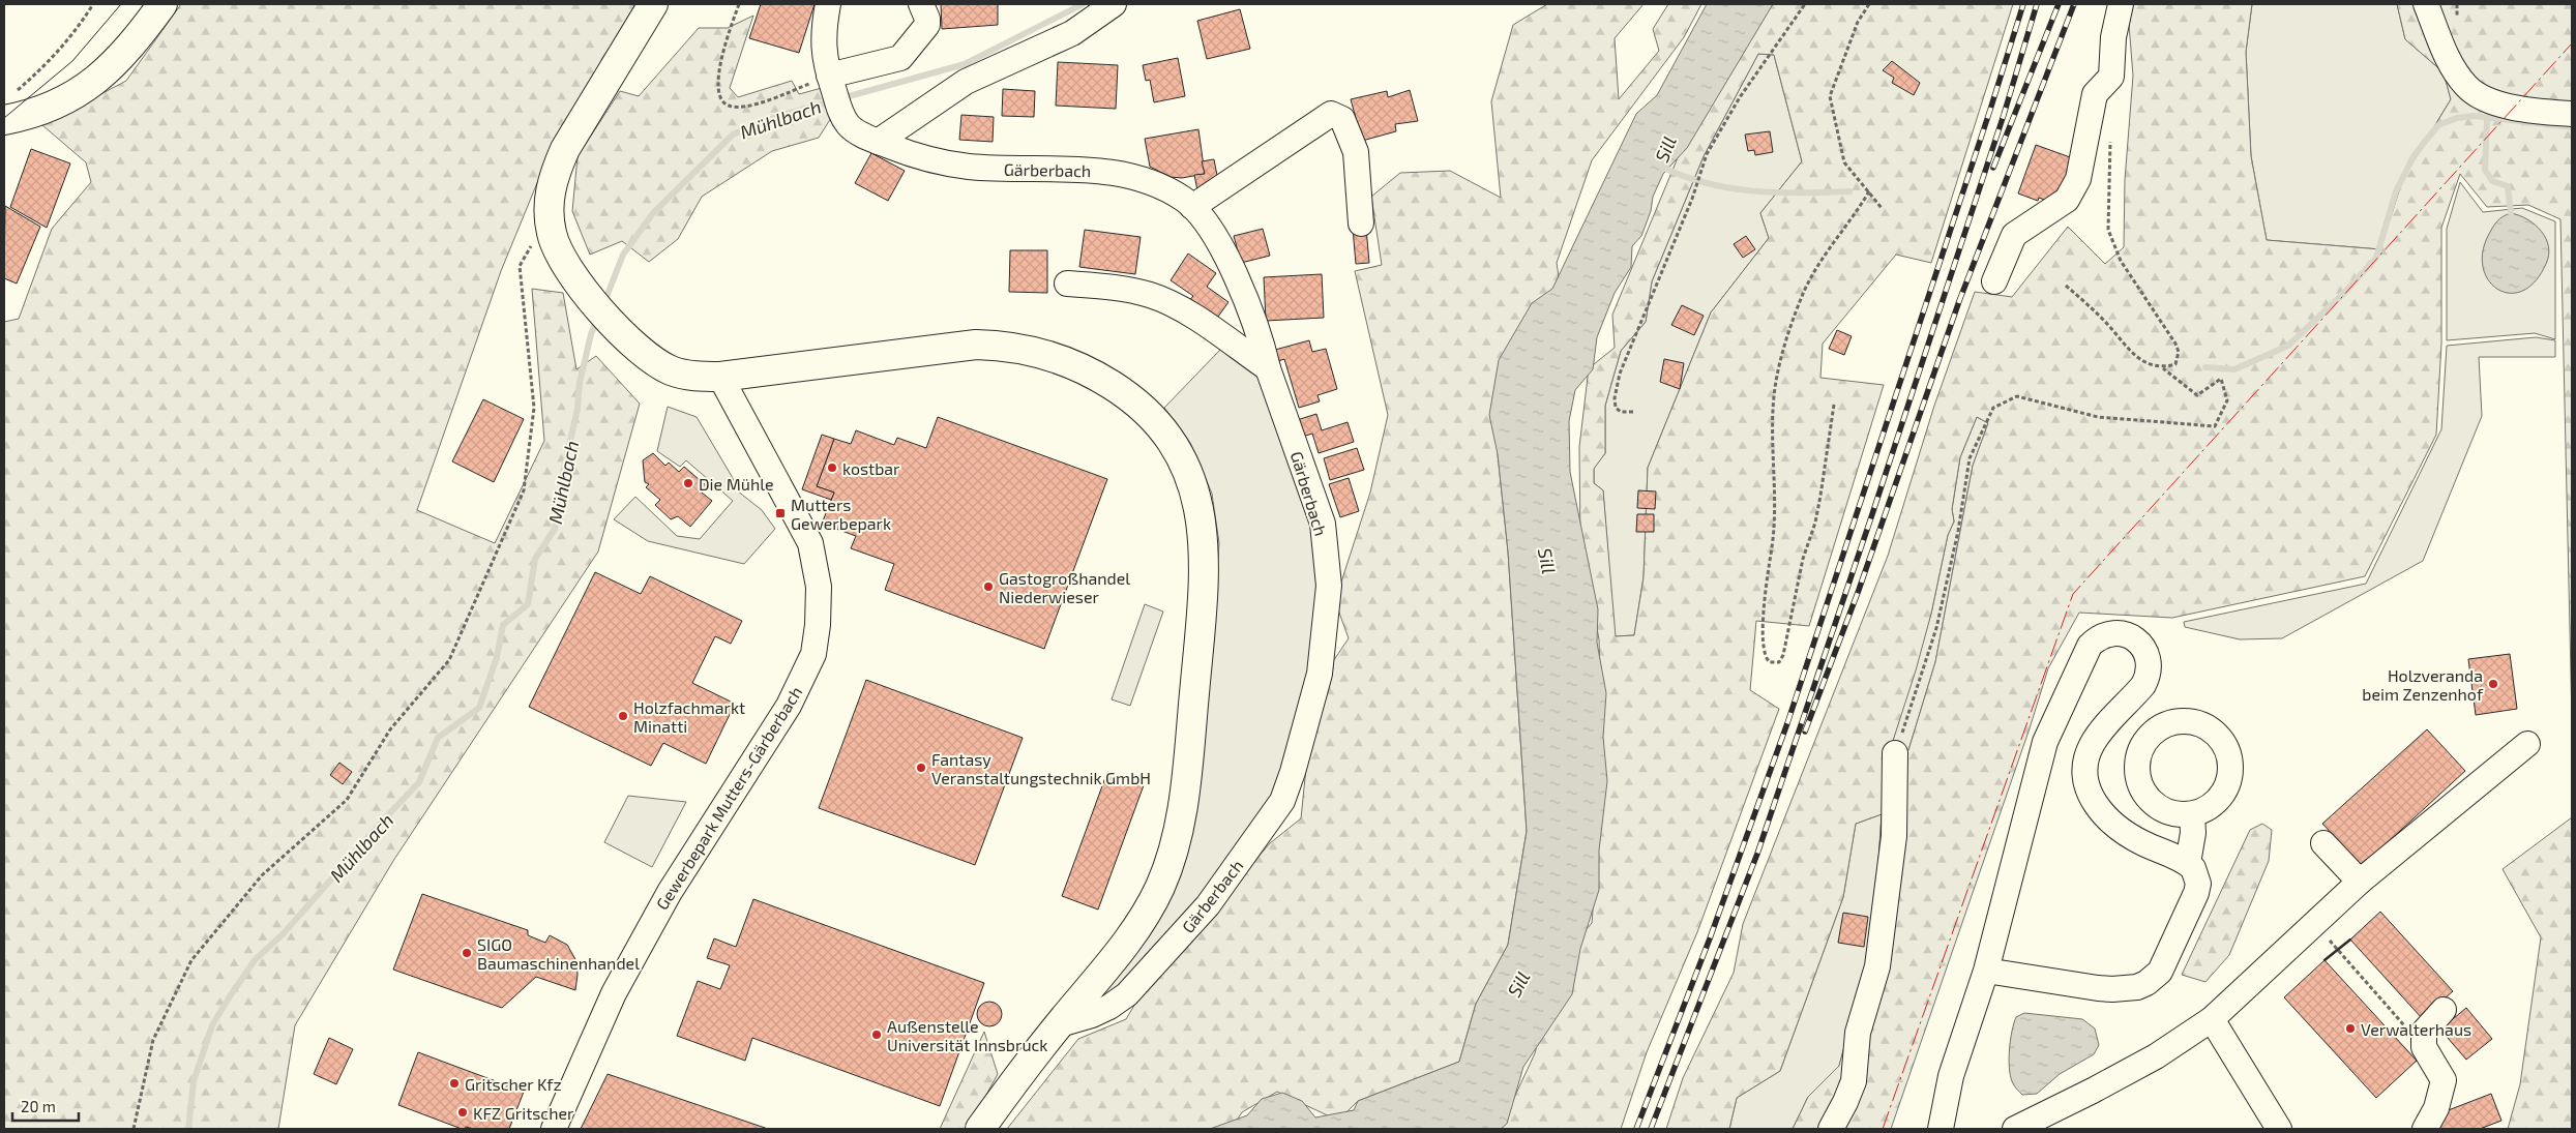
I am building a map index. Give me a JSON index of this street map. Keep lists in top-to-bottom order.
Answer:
{
  "streets": {
    "street": ["Gärberbach", "Gewerbepark Mutters-Gärberbach"]
  },
  "water": ["Mühlbach", "Sill"],
  "places": {
    "other": [
      "kostbar",
      "Die Mühle",
      "Gastogroßhandel Niederwieser",
      "Holzveranda beim Zenzenhof",
      "Holzfachmarkt Minatti",
      "Fantasy Veranstaltungstechnik GmbH",
      "SIGO Baumaschinenhandel",
      "Verwalterhaus",
      "Außenstelle Universität Innsbruck",
      "Gritscher Kfz",
      "KFZ Gritscher"
    ],
    "transit": ["Mutters Gewerbepark"]
  },
  "scale_bar": "20 m"
}
